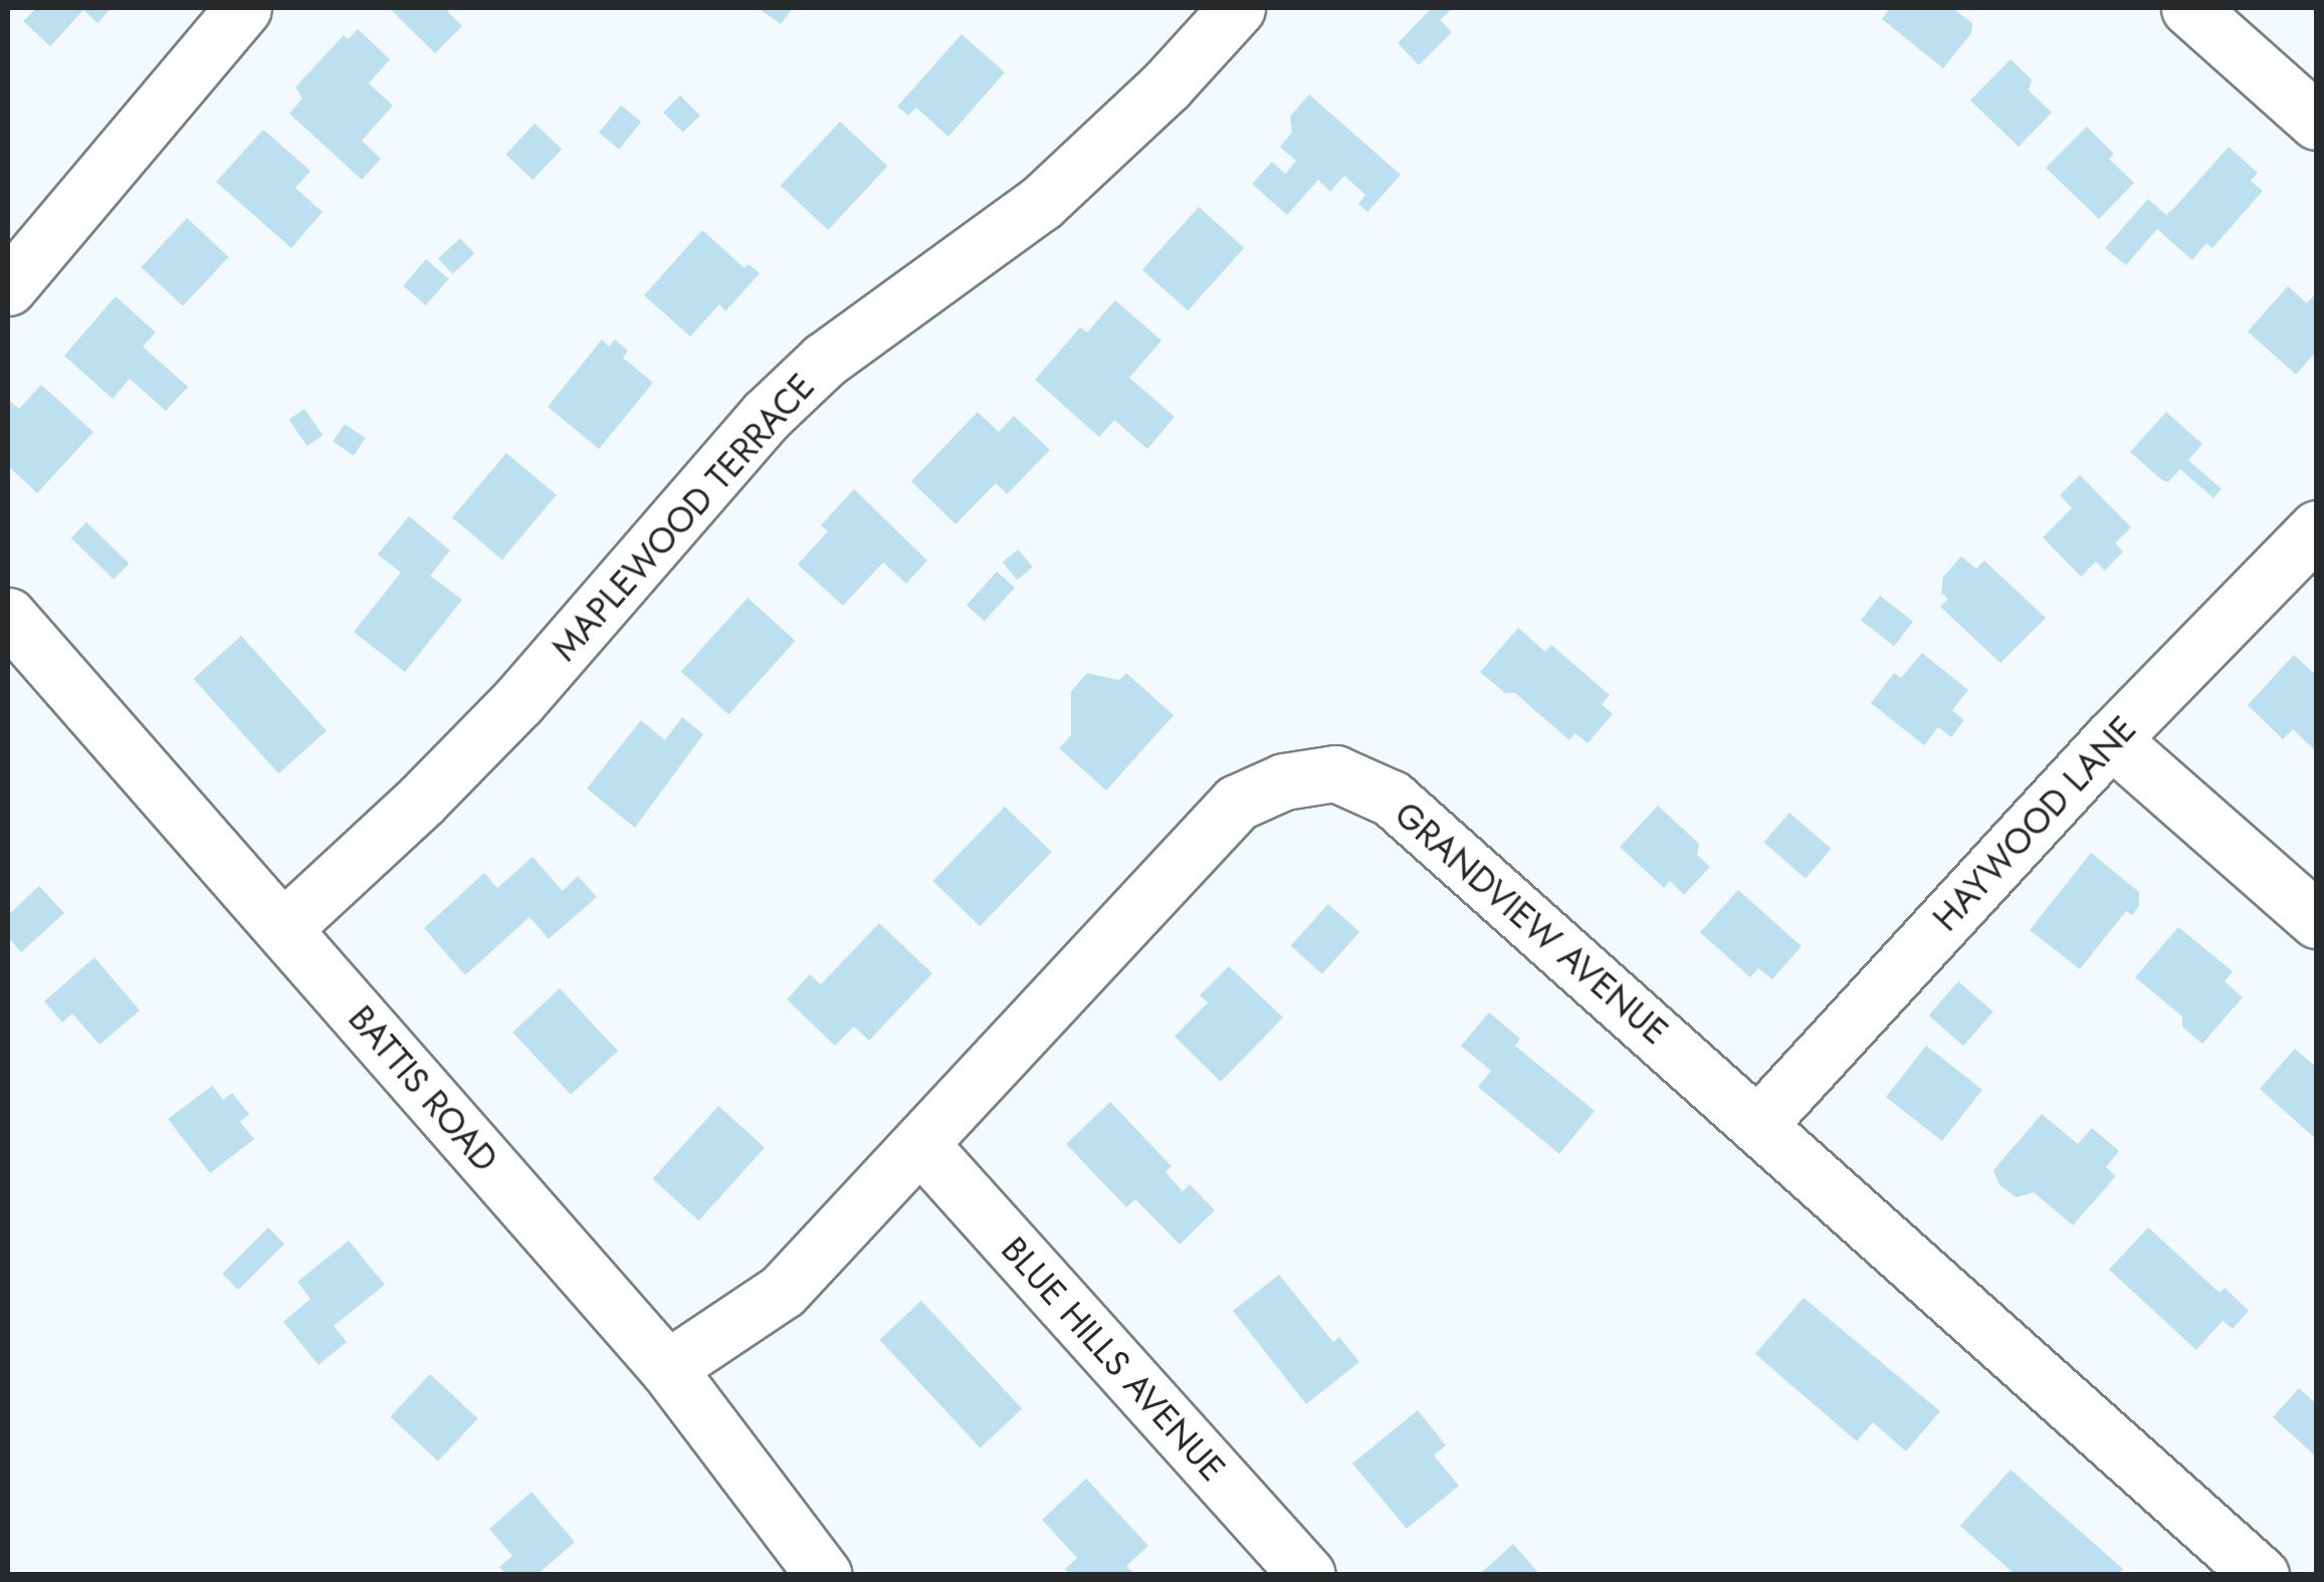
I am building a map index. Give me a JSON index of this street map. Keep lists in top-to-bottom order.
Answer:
{
  "streets": {
    "street": [
      "MAPLEWOOD TERRACE",
      "HAYWOOD LANE",
      "GRANDVIEW AVENUE",
      "BATTIS ROAD",
      "BLUE HILLS AVENUE"
    ]
  },
  "crossings": [
    ["MAPLEWOOD TERRACE", "BATTIS ROAD"],
    ["HAYWOOD LANE", "GRANDVIEW AVENUE"],
    ["GRANDVIEW AVENUE", "BATTIS ROAD"],
    ["GRANDVIEW AVENUE", "BLUE HILLS AVENUE"]
  ]
}
